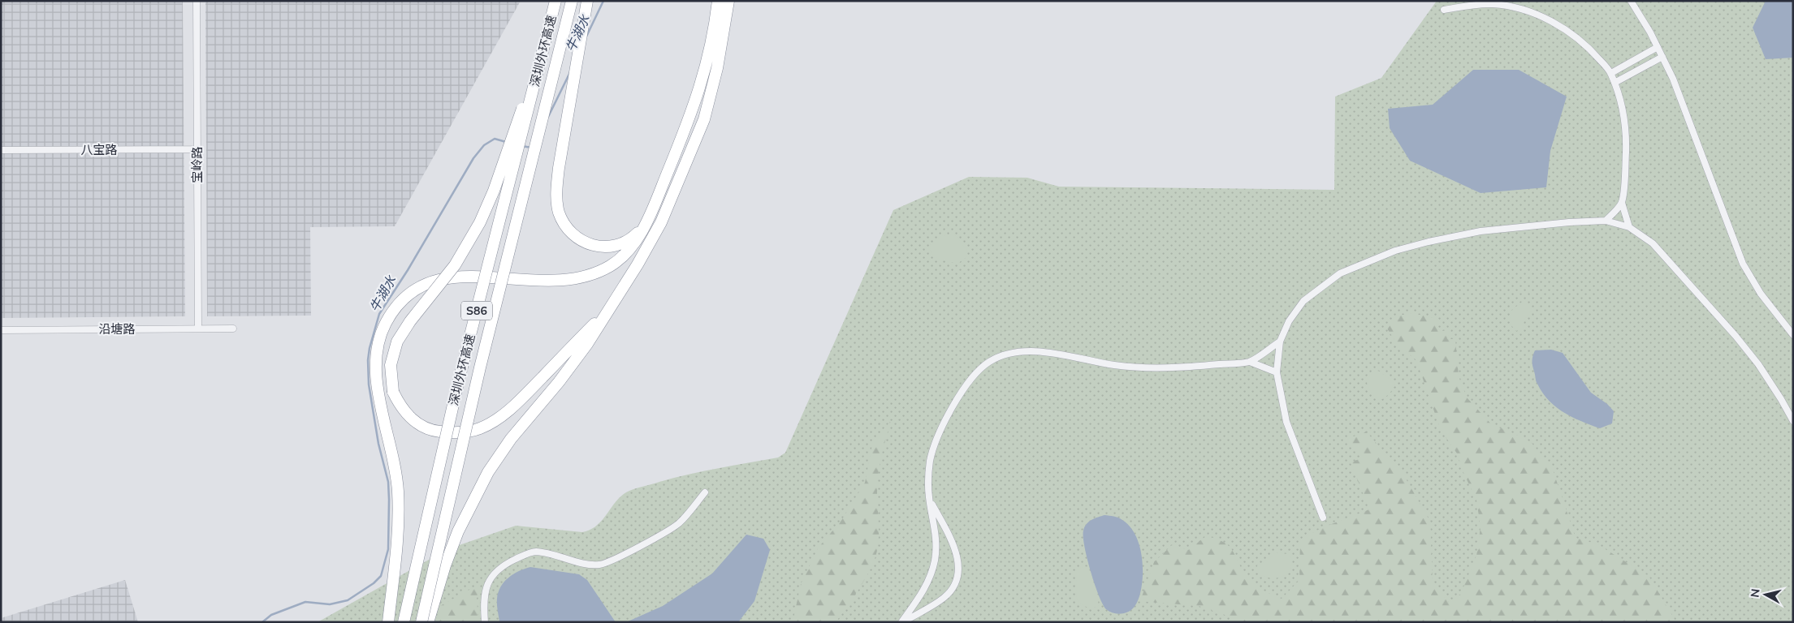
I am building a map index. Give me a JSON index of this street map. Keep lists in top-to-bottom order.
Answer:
{
  "streets": {
    "highway": ["深圳外环高速", "S86"],
    "street": ["八宝路", "宝岭路", "沿塘路"]
  },
  "crossings": [
    ["八宝路", "宝岭路"],
    ["宝岭路", "沿塘路"]
  ],
  "water": ["牛湖水"],
  "north": "left"
}
